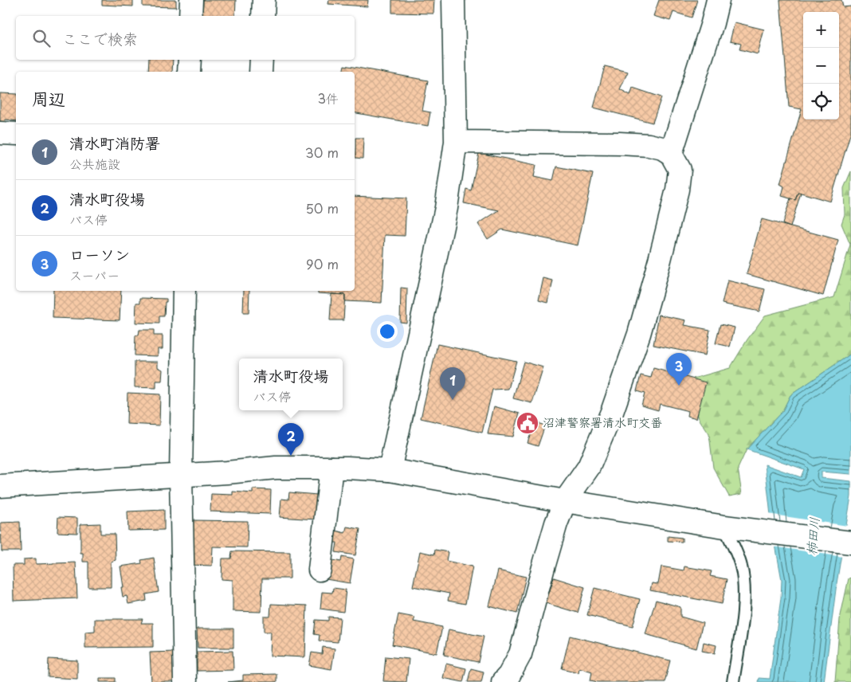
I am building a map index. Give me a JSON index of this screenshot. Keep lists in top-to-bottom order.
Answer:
{
  "water": ["柿田川"],
  "places": {
    "public building": ["沼津警察署清水町交番"]
  },
  "page": {
    "map_buttons": ["+", "−"],
    "search": "ここで検索",
    "heading": ["周辺", "3件"],
    "list": [
      {
        "mark": "1",
        "name": "清水町消防署",
        "note": "公共施設",
        "value": "30 m"
      },
      {
        "mark": "2",
        "name": "清水町役場",
        "note": "バス停",
        "value": "50 m"
      },
      {
        "mark": "3",
        "name": "ローソン",
        "note": "スーパー",
        "value": "90 m"
      }
    ],
    "pins": ["3", "1", "2"],
    "popup": ["清水町役場", "バス停"]
  }
}
